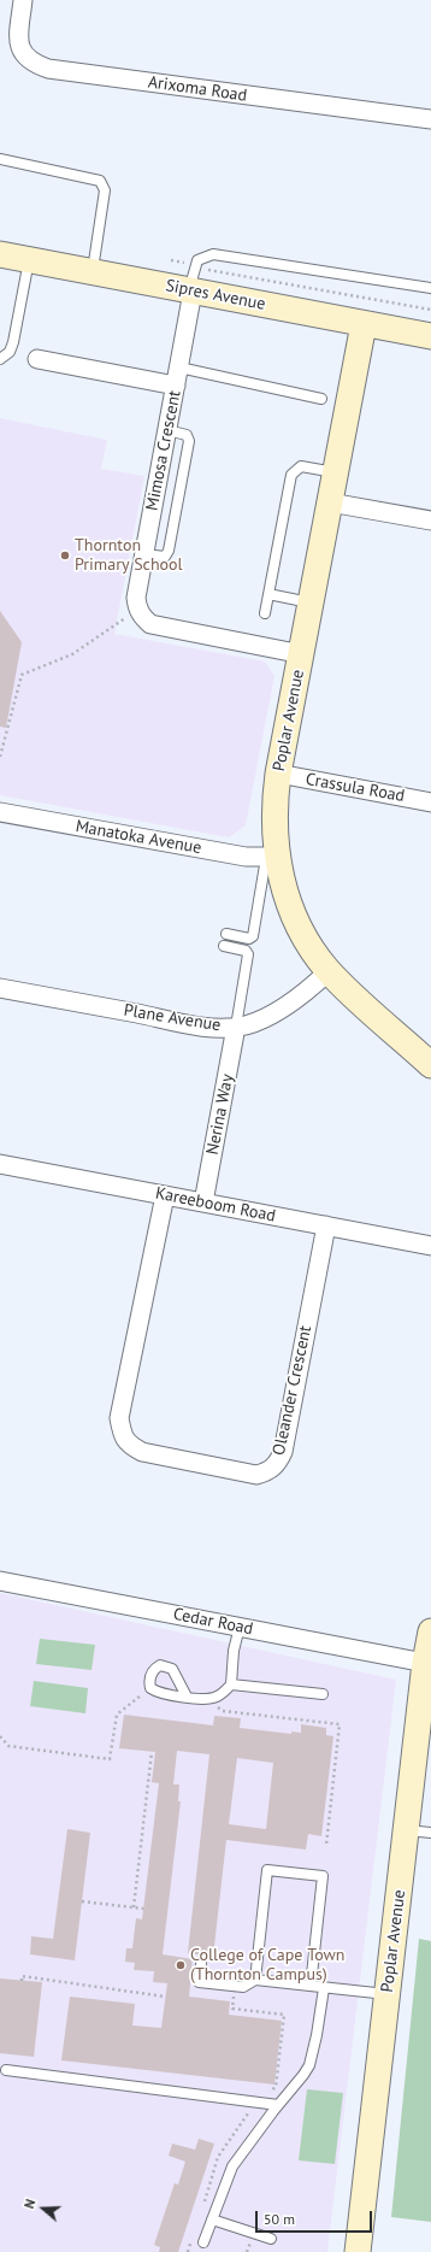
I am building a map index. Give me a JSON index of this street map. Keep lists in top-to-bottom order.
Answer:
{
  "streets": {
    "street": [
      "Arixoma Road",
      "Sipres Avenue",
      "Mimosa Crescent",
      "Poplar Avenue",
      "Crassula Road",
      "Manatoka Avenue",
      "Plane Avenue",
      "Nerina Way",
      "Kareeboom Road",
      "Oleander Crescent",
      "Cedar Road"
    ]
  },
  "crossings": [
    ["Sipres Avenue", "Mimosa Crescent"],
    ["Sipres Avenue", "Poplar Avenue"],
    ["Poplar Avenue", "Crassula Road"],
    ["Poplar Avenue", "Manatoka Avenue"],
    ["Poplar Avenue", "Plane Avenue"],
    ["Poplar Avenue", "Cedar Road"],
    ["Plane Avenue", "Nerina Way"],
    ["Nerina Way", "Kareeboom Road"],
    ["Kareeboom Road", "Oleander Crescent"]
  ],
  "places": ["Thornton Primary School", "College of Cape Town (Thornton Campus)"],
  "scale_bar": "50 m",
  "north": "left"
}
